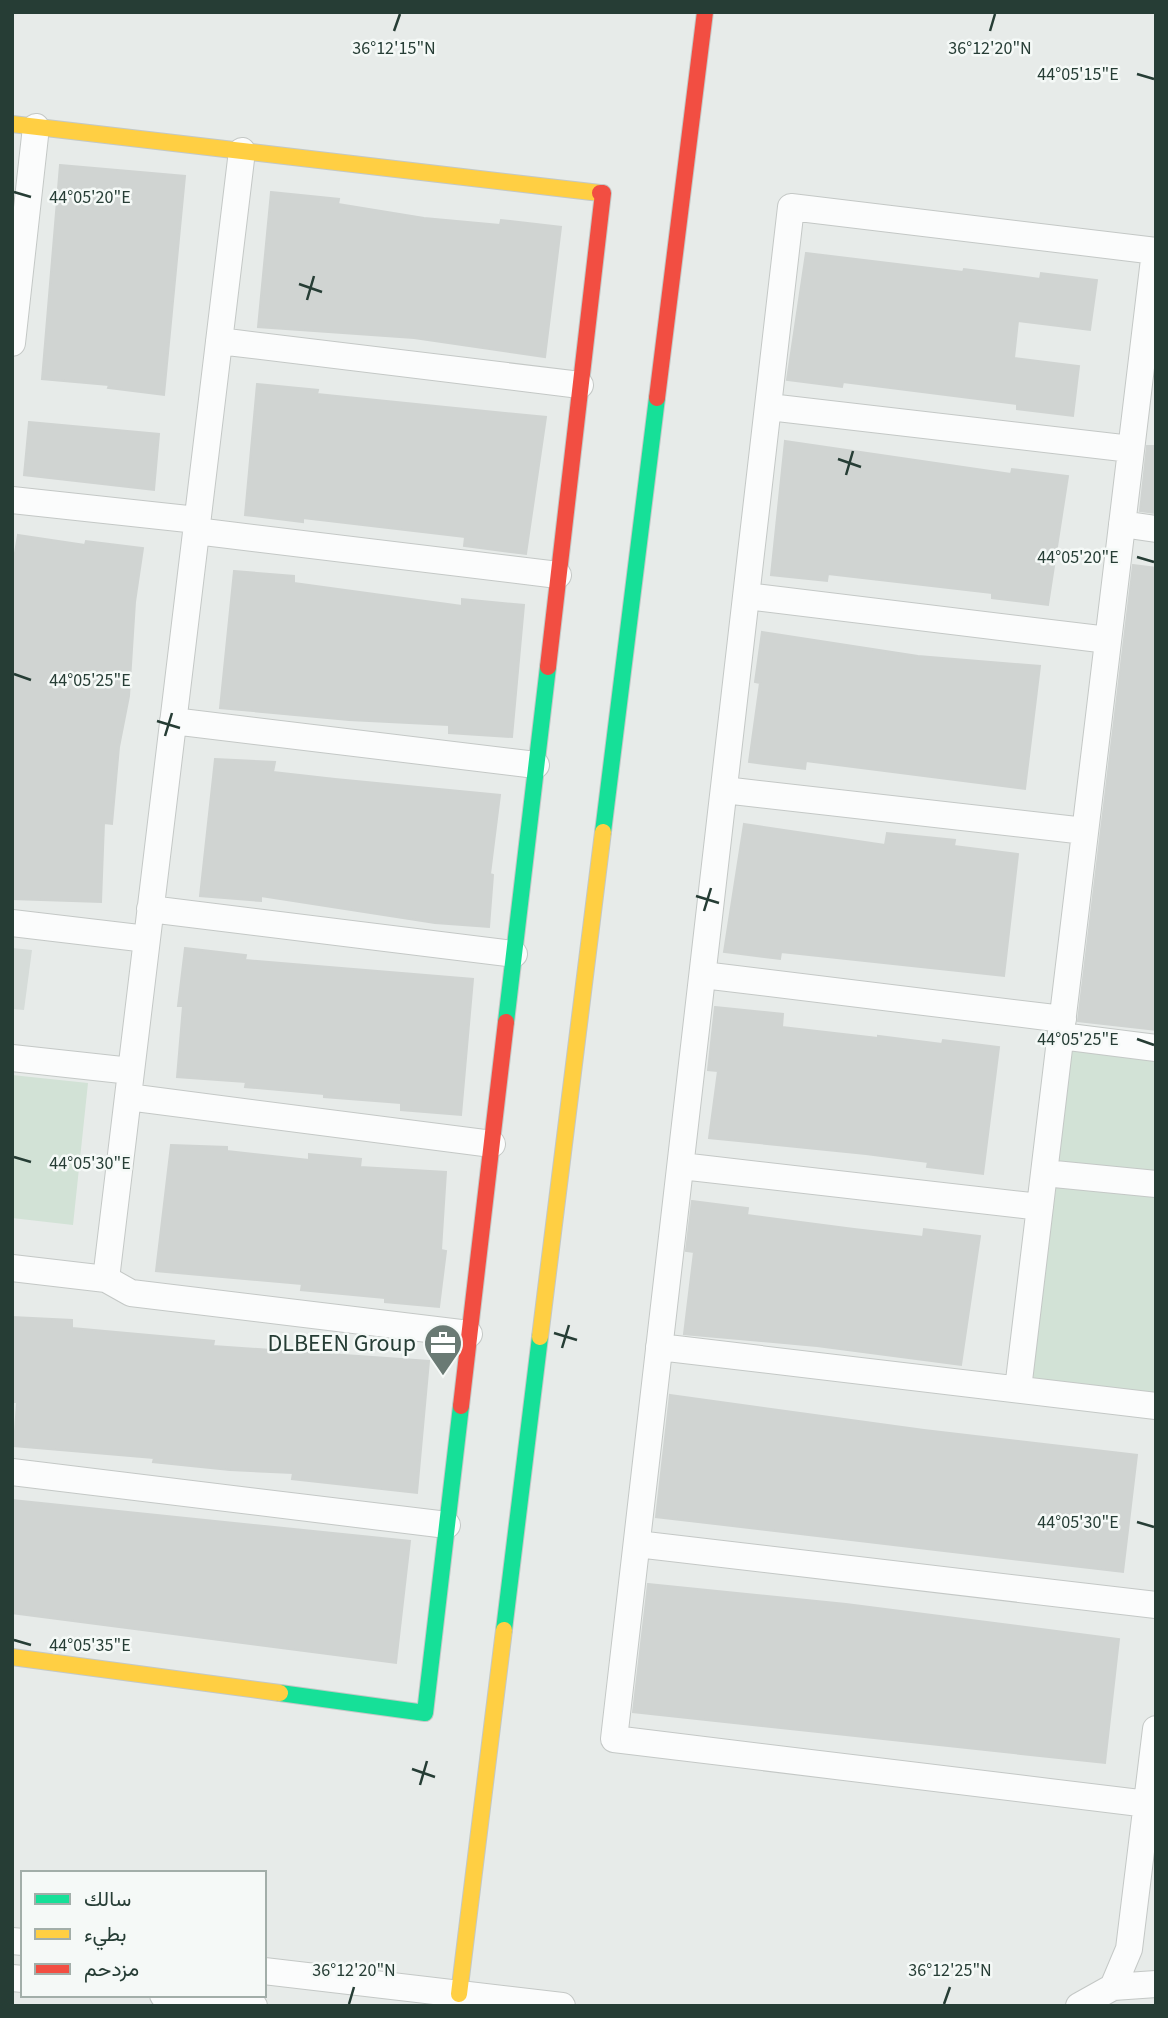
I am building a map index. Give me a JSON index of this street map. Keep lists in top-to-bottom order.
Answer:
{
  "places": {
    "office": ["DLBEEN Group"]
  },
  "legend": ["سالك", "بطيء", "مزدحم"],
  "coordinates": [
    "36°12'15\"N",
    "36°12'20\"N",
    "44°05'15\"E",
    "44°05'20\"E",
    "44°05'25\"E",
    "44°05'30\"E",
    "44°05'35\"E",
    "36°12'25\"N"
  ]
}
